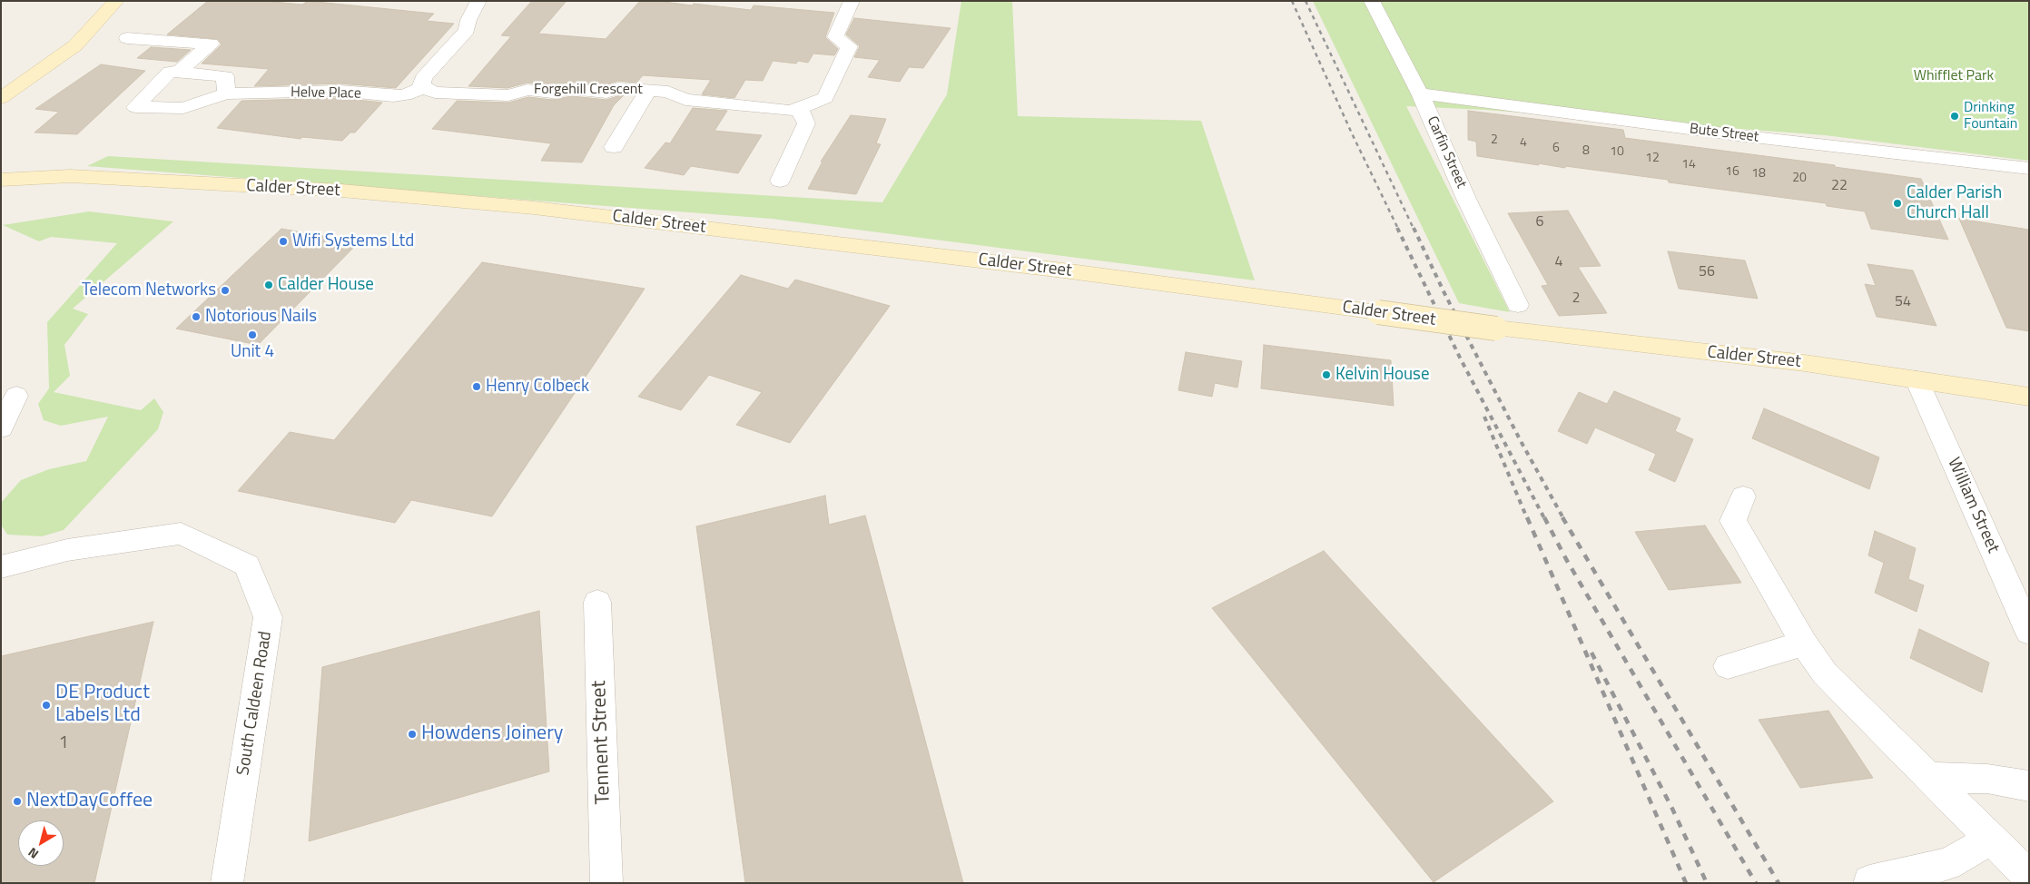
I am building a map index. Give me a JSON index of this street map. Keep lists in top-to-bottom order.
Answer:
{
  "streets": {
    "main road": ["Calder Street"],
    "street": [
      "Forgehill Crescent",
      "Helve Place",
      "Bute Street",
      "Carfin Street",
      "William Street",
      "South Caldeen Road",
      "Tennent Street"
    ]
  },
  "crossings": [
    ["Forgehill Crescent", "Helve Place"],
    ["Bute Street", "Carfin Street"],
    ["Calder Street", "William Street"]
  ],
  "parks": ["Whifflet Park"],
  "places": [
    "Drinking Fountain",
    "Calder Parish Church Hall",
    "Wifi Systems Ltd",
    "Calder House",
    "Telecom Networks",
    "Notorious Nails",
    "Unit 4",
    "Kelvin House",
    "Henry Colbeck",
    "DE Product Labels Ltd",
    "Howdens Joinery",
    "NextDayCoffee"
  ],
  "house_numbers": [
    "2",
    "4",
    "6",
    "8",
    "10",
    "12",
    "14",
    "16",
    "18",
    "20",
    "22",
    "6",
    "4",
    "56",
    "2",
    "54",
    "1"
  ],
  "north": "bottom left"
}
